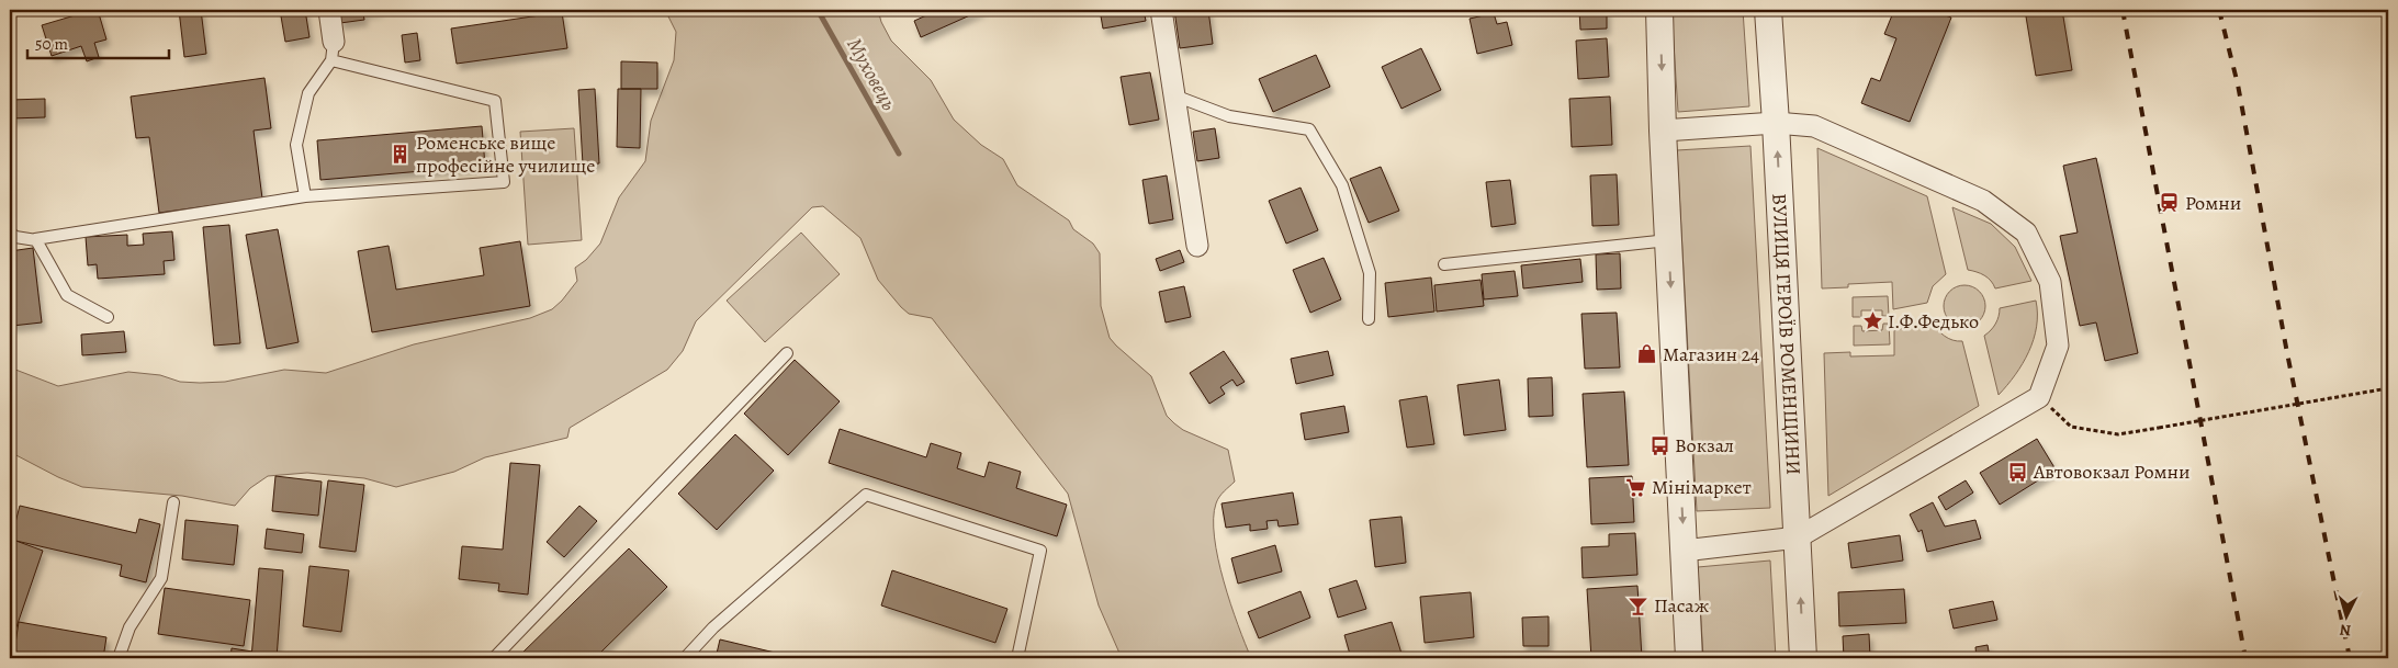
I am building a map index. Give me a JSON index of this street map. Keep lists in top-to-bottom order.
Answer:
{
  "streets": {
    "street": ["ВУЛИЦЯ ГЕРОЇВ РОМЕНЩИНИ"]
  },
  "water": ["Муховець"],
  "places": {
    "building": ["Роменське вище професійне училище"],
    "station": ["Ромни"],
    "place": ["І.Ф.Федько"],
    "shop": ["Магазин 24"],
    "bus stop": ["Вокзал", "Автовокзал Ромни"],
    "supermarket": ["Мінімаркет"],
    "bar": ["Пасаж"]
  },
  "scale_bar": "50 m",
  "north": "bottom"
}
